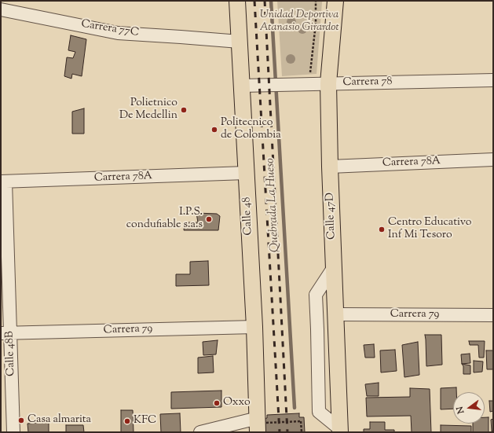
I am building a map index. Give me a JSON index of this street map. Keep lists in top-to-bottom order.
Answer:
{
  "streets": {
    "main road": ["Calle 48", "Calle 47D"],
    "street": [
      "Carrera 77C",
      "Carrera 78",
      "Carrera 78A",
      "Carrera 79",
      "Calle 48B"
    ]
  },
  "crossings": [
    ["Carrera 77C", "Calle 48"],
    ["Carrera 78", "Calle 48"],
    ["Carrera 78", "Calle 47D"],
    ["Carrera 78A", "Calle 48"],
    ["Carrera 78A", "Calle 47D"],
    ["Carrera 78A", "Calle 48B"],
    ["Calle 48", "Carrera 79"],
    ["Calle 47D", "Carrera 79"],
    ["Carrera 79", "Calle 48B"]
  ],
  "water": ["Quebrada La Hueso"],
  "parks": ["Unidad Deportiva Atanasio Girardot"],
  "places": [
    "Polietnico De Medellin",
    "Politecnico de Colombia",
    "I.P.S. condufiable s.a.s",
    "Centro Educativo Inf Mi Tesoro",
    "Oxxo",
    "Casa almarita",
    "KFC"
  ],
  "north": "left"
}
